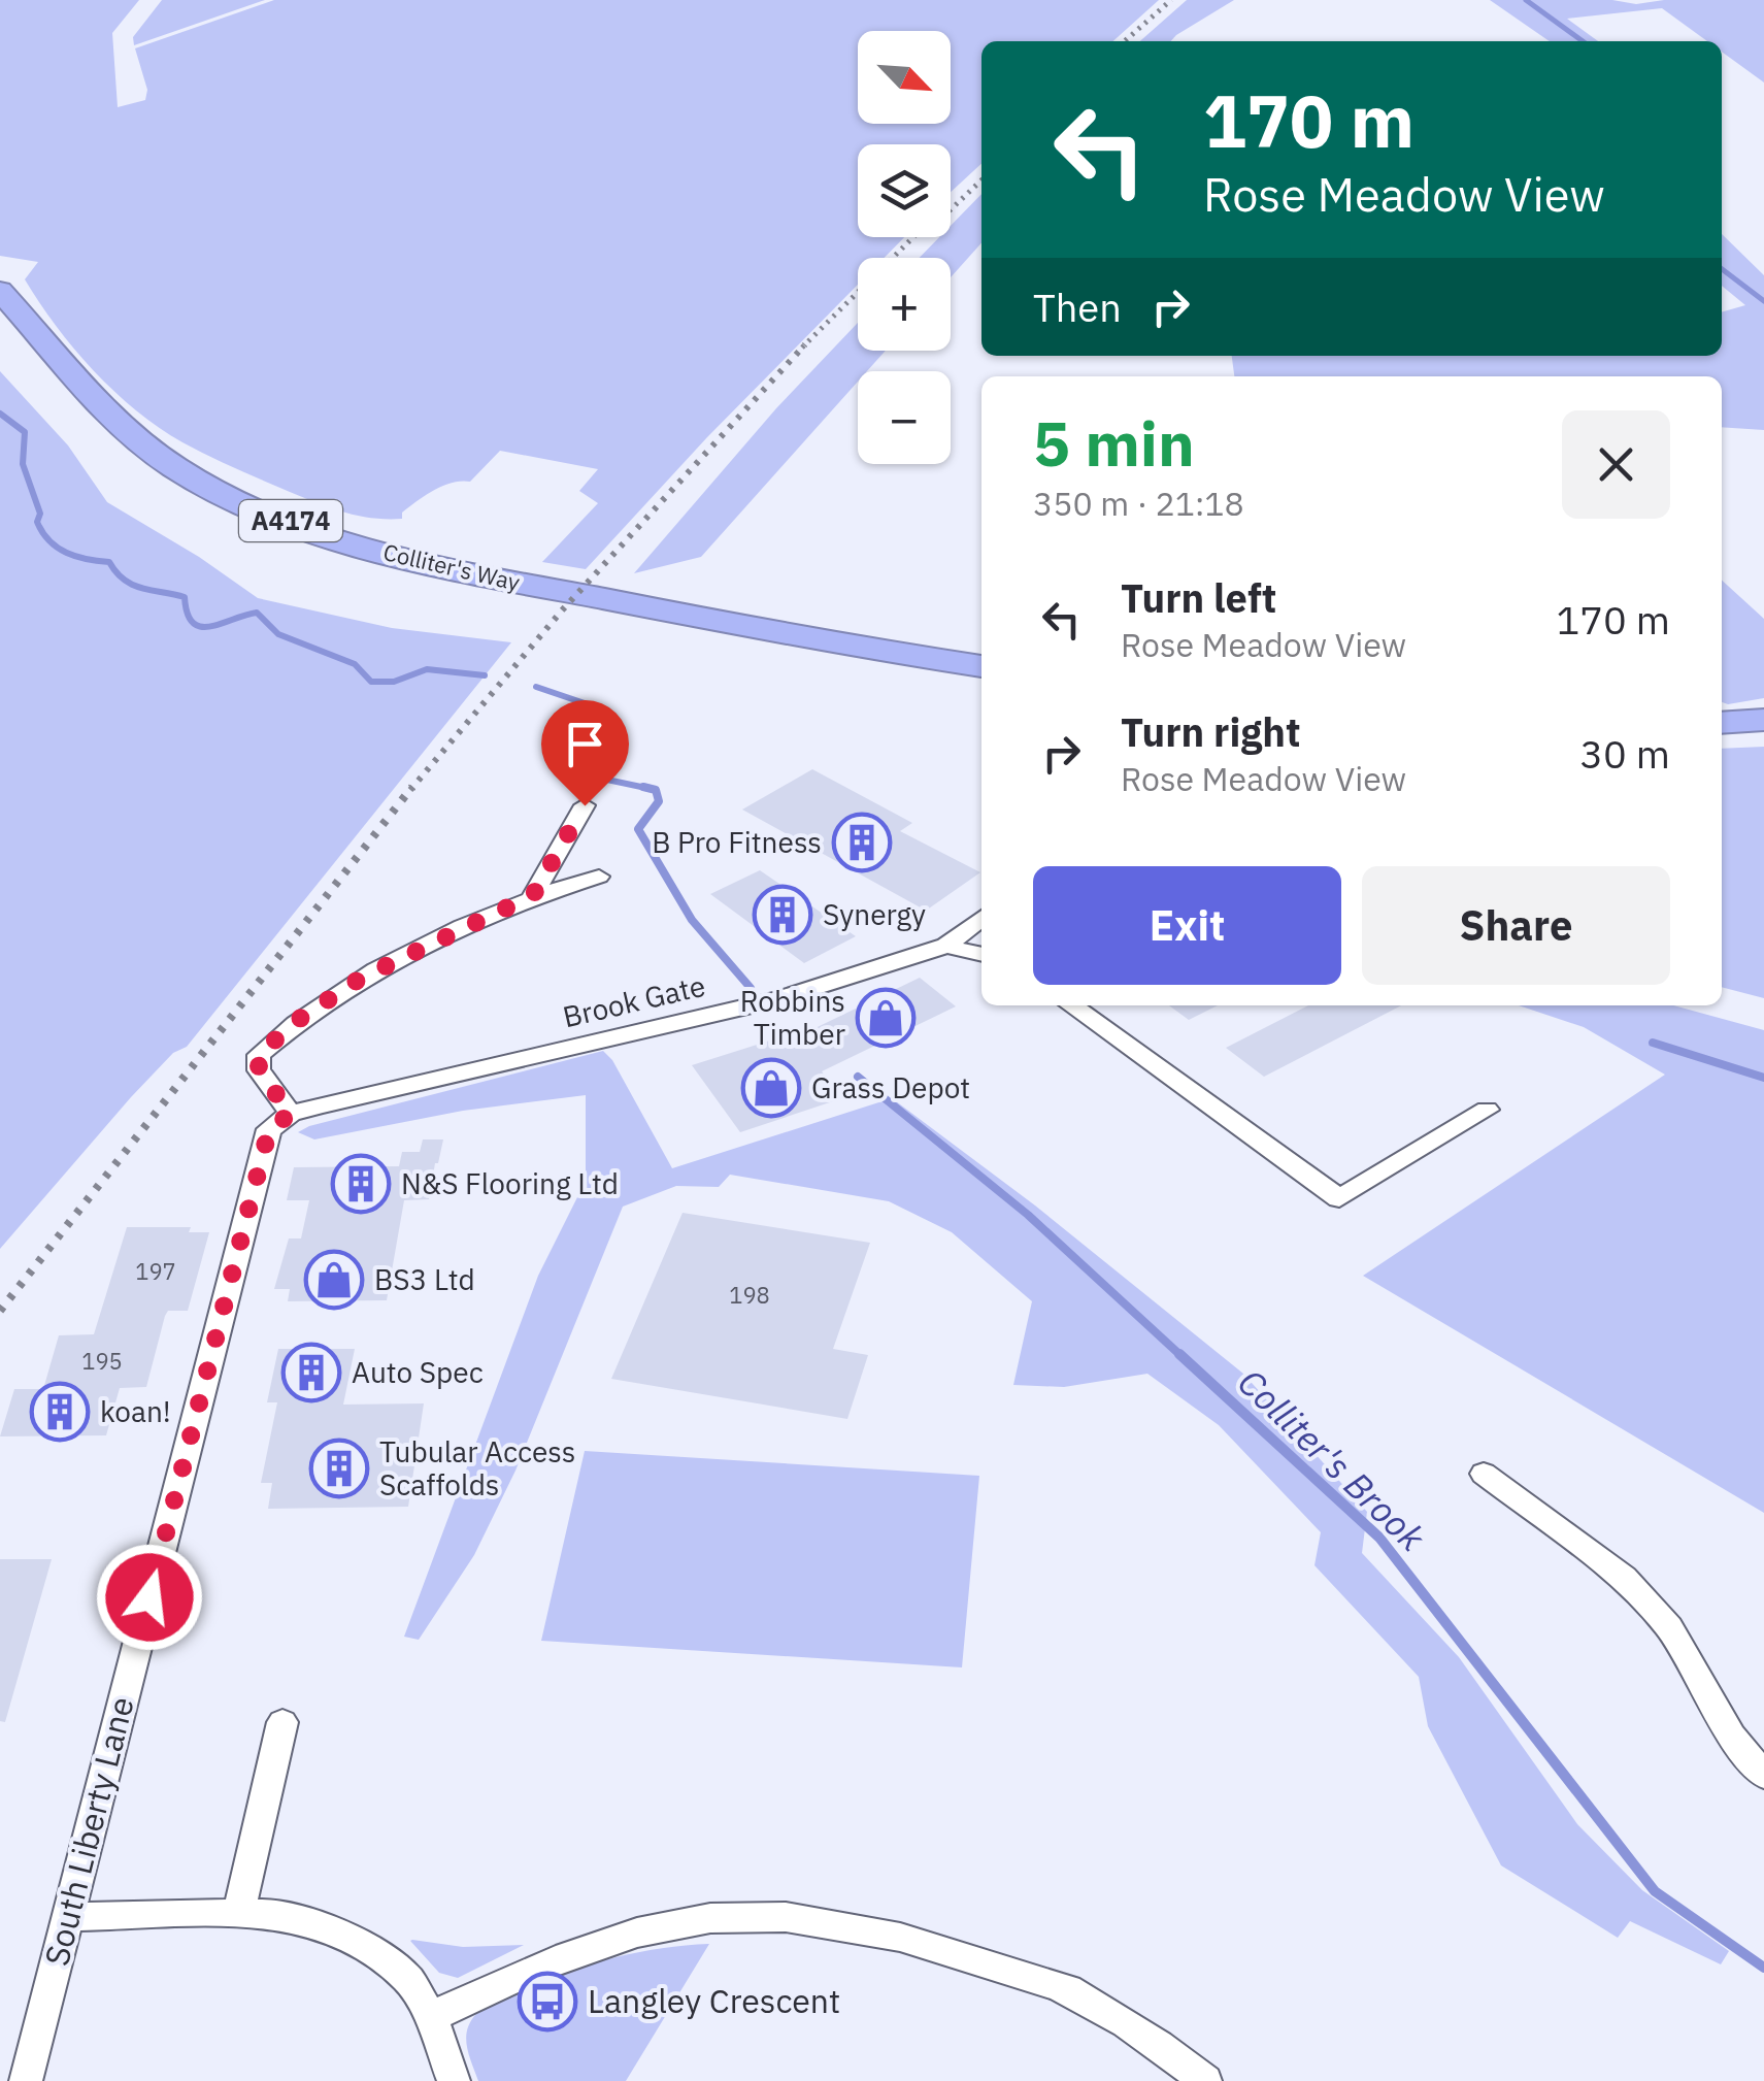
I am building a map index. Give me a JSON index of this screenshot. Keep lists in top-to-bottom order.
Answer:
{
  "streets": {
    "highway": ["A4174", "Colliter's Way"],
    "street": ["Brook Gate", "South Liberty Lane"]
  },
  "crossings": [
    ["Brook Gate", "South Liberty Lane"]
  ],
  "water": ["Colliter's Brook"],
  "places": {
    "building": [
      "B Pro Fitness",
      "Synergy",
      "N&S Flooring Ltd",
      "Auto Spec",
      "koan!",
      "Tubular Access Scaffolds"
    ],
    "shop": ["Robbins Timber", "Grass Depot", "BS3 Ltd"],
    "bus stop": ["Langley Crescent"]
  },
  "house_numbers": ["197", "198", "195"],
  "north": "bottom right",
  "page": {
    "map_buttons": ["+", "−"],
    "turn": ["170 m", "Rose Meadow View"],
    "then": "Then",
    "heading": ["5 min", "350 m · 21:18"],
    "list": [
      {
        "name": "Turn left",
        "note": "Rose Meadow View",
        "value": "170 m"
      },
      {
        "name": "Turn right",
        "note": "Rose Meadow View",
        "value": "30 m"
      }
    ],
    "buttons": ["Exit", "Share"]
  }
}
